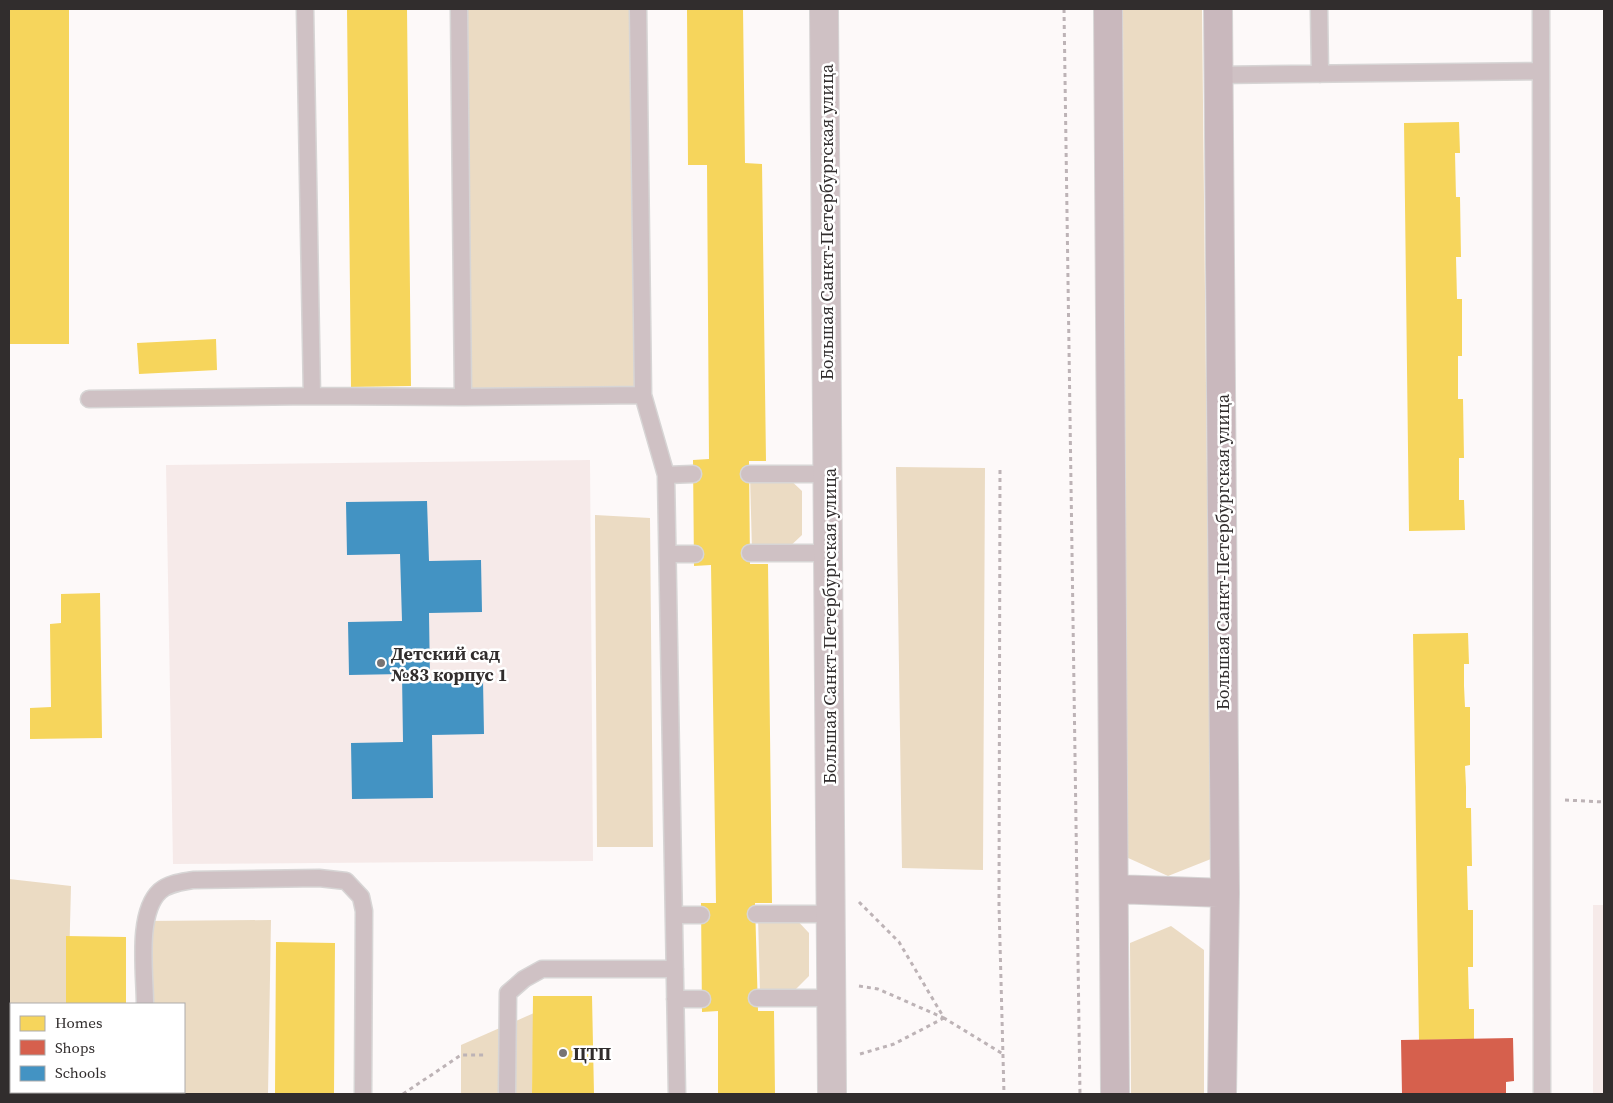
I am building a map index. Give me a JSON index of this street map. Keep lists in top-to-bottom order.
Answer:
{
  "streets": {
    "main road": ["Большая Санкт-Петербургская улица"]
  },
  "places": ["Детский сад №83 корпус 1", "ЦТП"],
  "legend": ["Homes", "Shops", "Schools"]
}
